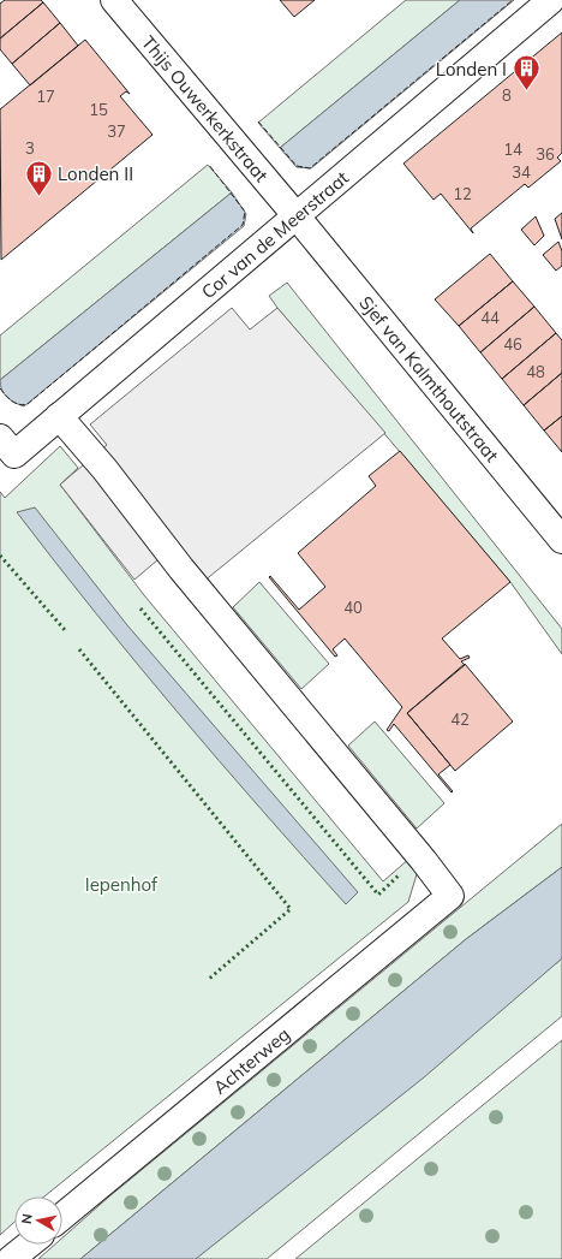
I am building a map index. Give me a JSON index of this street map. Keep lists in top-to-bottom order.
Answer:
{
  "streets": {
    "street": [
      "Thijs Ouwerkerkstraat",
      "Cor van de Meerstraat",
      "Sjef van Kalmthoutstraat",
      "Achterweg"
    ]
  },
  "crossings": [
    ["Thijs Ouwerkerkstraat", "Cor van de Meerstraat"],
    ["Thijs Ouwerkerkstraat", "Sjef van Kalmthoutstraat"],
    ["Cor van de Meerstraat", "Sjef van Kalmthoutstraat"],
    ["Cor van de Meerstraat", "Achterweg"]
  ],
  "parks": ["Iepenhof"],
  "places": {
    "building": ["Londen I", "Londen II"]
  },
  "house_numbers": [
    "8",
    "17",
    "15",
    "37",
    "3",
    "14",
    "36",
    "34",
    "12",
    "44",
    "46",
    "48",
    "40",
    "42"
  ],
  "north": "left"
}
